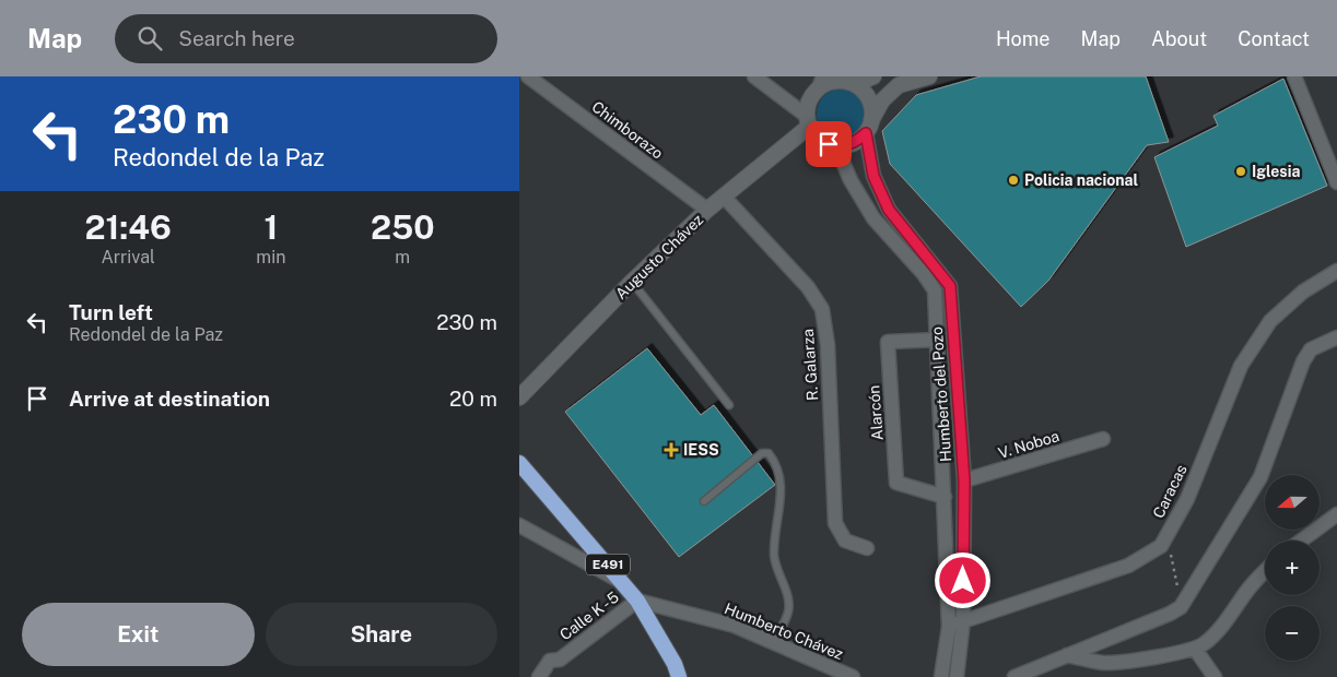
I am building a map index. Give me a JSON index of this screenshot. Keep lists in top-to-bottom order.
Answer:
{
  "streets": {
    "highway": ["E491"],
    "street": [
      "Chimborazo",
      "Augusto Chávez",
      "R. Galarza",
      "Humberto del Pozo",
      "Alarcón",
      "V. Noboa",
      "Caracas",
      "Calle K - 5",
      "Humberto Chávez"
    ]
  },
  "crossings": [
    ["Chimborazo", "Augusto Chávez"],
    ["Augusto Chávez", "R. Galarza"],
    ["Augusto Chávez", "Humberto del Pozo"],
    ["Humberto del Pozo", "Alarcón"],
    ["Humberto del Pozo", "V. Noboa"],
    ["Humberto del Pozo", "Caracas"],
    ["E491", "Calle K - 5"],
    ["E491", "Humberto Chávez"],
    ["Calle K - 5", "Humberto Chávez"]
  ],
  "places": {
    "other": ["Iglesia", "Policia nacional"],
    "health": ["IESS"]
  },
  "north": "left",
  "page": {
    "header": "Map",
    "search": "Search here",
    "nav": [
      "Home",
      "Map",
      "About",
      "Contact"
    ],
    "turn": ["230 m", "Redondel de la Paz"],
    "eta": [
      "21:46",
      "Arrival",
      "1",
      "min",
      "250",
      "m"
    ],
    "list": [
      {
        "name": "Turn left",
        "note": "Redondel de la Paz",
        "value": "230 m"
      },
      {
        "name": "Arrive at destination",
        "value": "20 m"
      }
    ],
    "map_buttons": ["+", "−"],
    "buttons": ["Exit", "Share"]
  }
}
